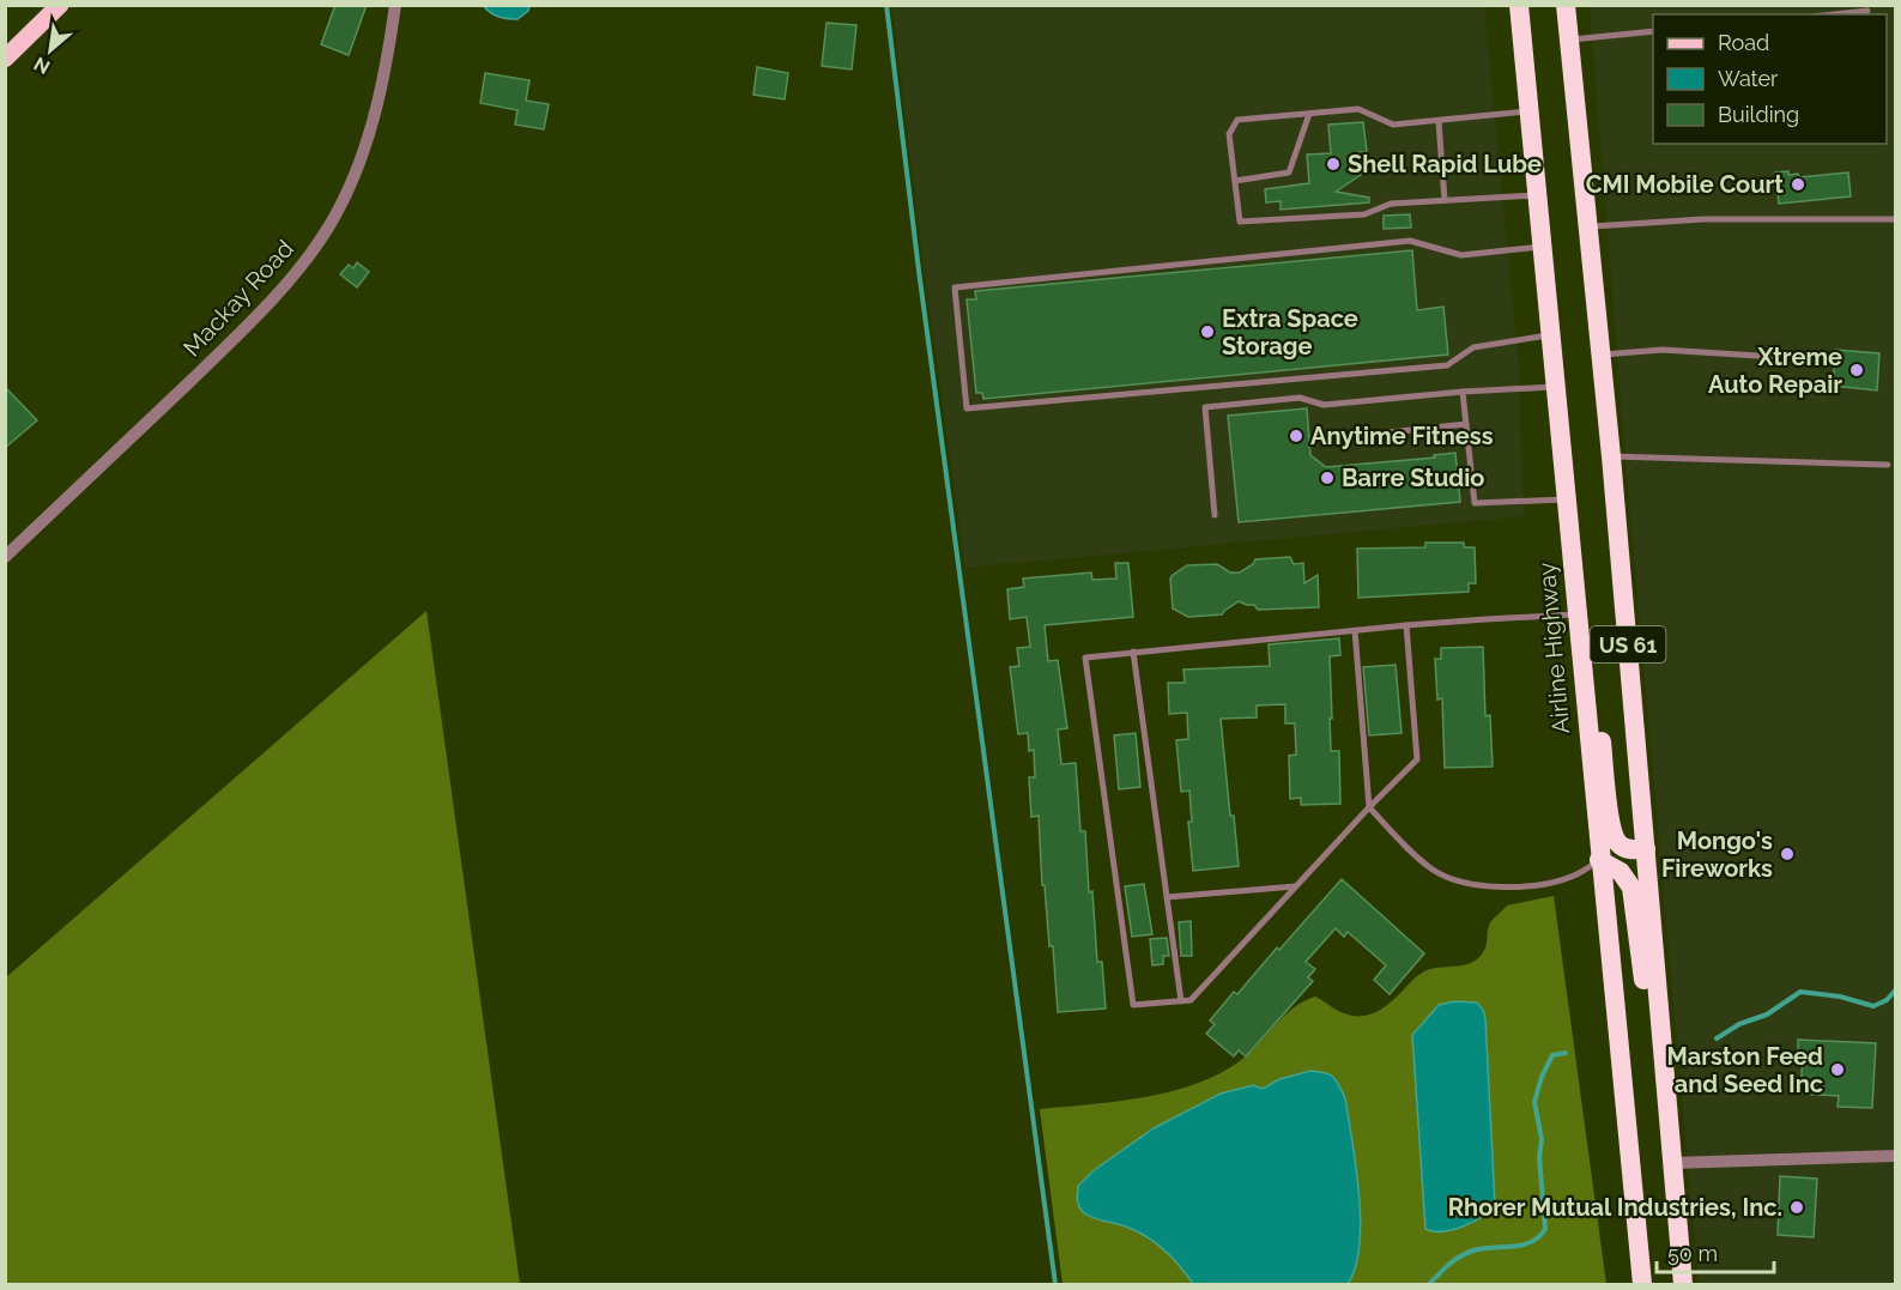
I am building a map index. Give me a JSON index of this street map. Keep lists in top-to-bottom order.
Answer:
{
  "streets": {
    "highway": ["US 61", "Airline Highway"],
    "street": ["Mackay Road"]
  },
  "places": [
    "Shell Rapid Lube",
    "CMI Mobile Court",
    "Extra Space Storage",
    "Xtreme Auto Repair",
    "Anytime Fitness",
    "Barre Studio",
    "Mongo's Fireworks",
    "Marston Feed and Seed Inc",
    "Rhorer Mutual Industries, Inc."
  ],
  "legend": ["Road", "Water", "Building"],
  "scale_bar": "50 m",
  "north": "bottom left"
}
